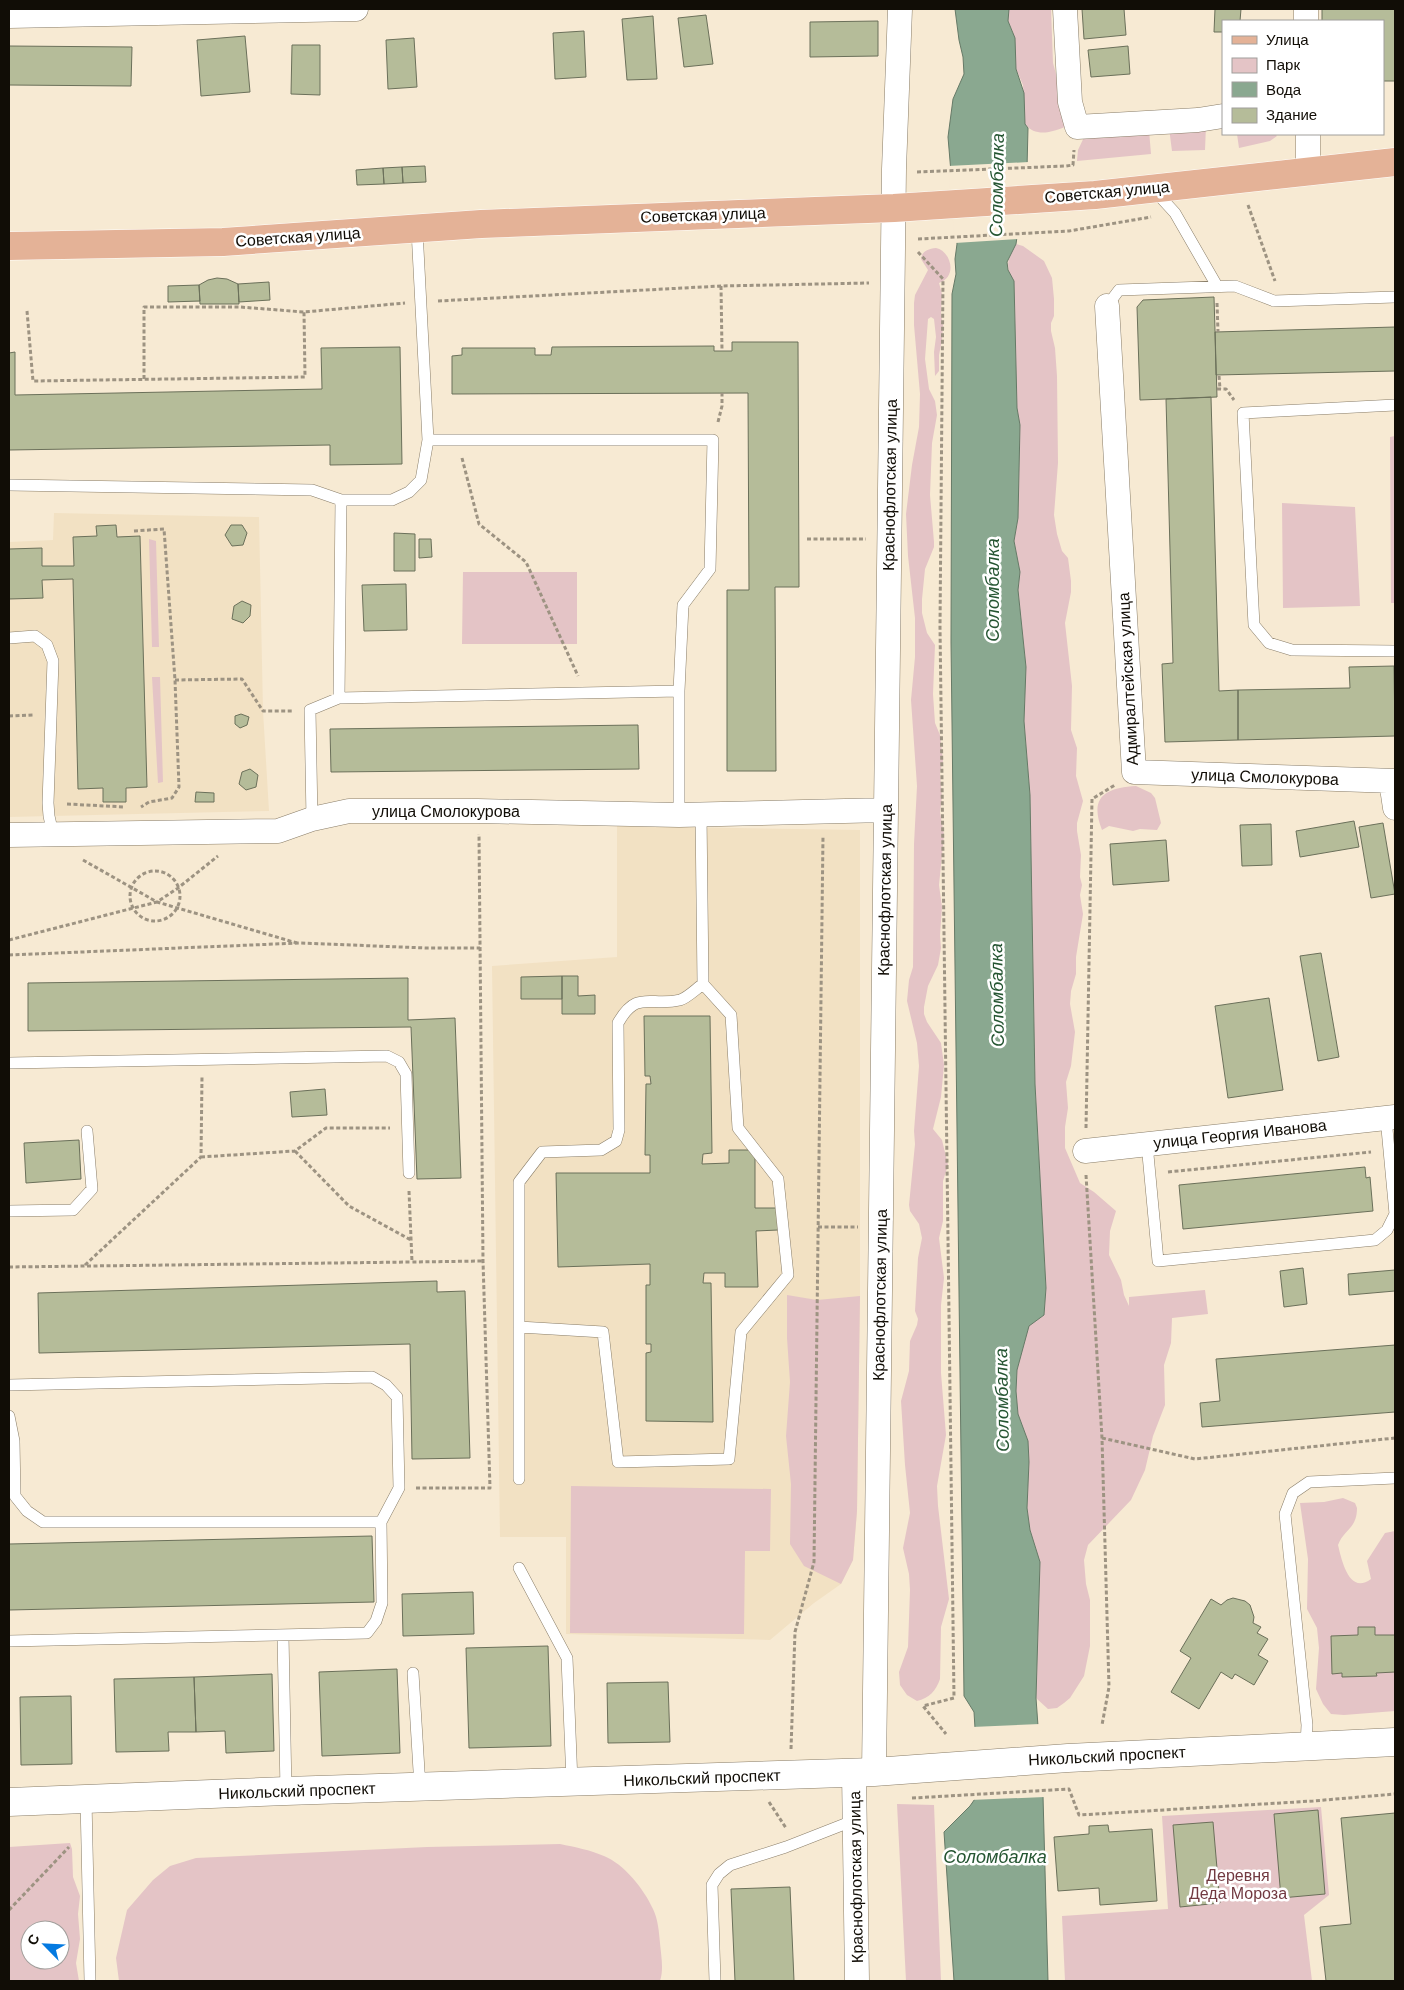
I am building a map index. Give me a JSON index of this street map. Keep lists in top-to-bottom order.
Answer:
{
  "streets": {
    "main road": ["Советская улица", "Никольский проспект"],
    "street": [
      "Краснофлотская улица",
      "Адмиралтейская улица",
      "улица Смолокурова",
      "улица Георгия Иванова"
    ]
  },
  "crossings": [
    ["Советская улица", "Краснофлотская улица"],
    ["Краснофлотская улица", "улица Смолокурова"],
    ["Краснофлотская улица", "Никольский проспект"],
    ["Адмиралтейская улица", "улица Смолокурова"],
    ["Адмиралтейская улица", "улица Георгия Иванова"]
  ],
  "water": ["Соломбалка"],
  "parks": ["Деревня Деда Мороза"],
  "legend": [
    "Улица",
    "Парк",
    "Вода",
    "Здание"
  ],
  "north": "top left"
}
